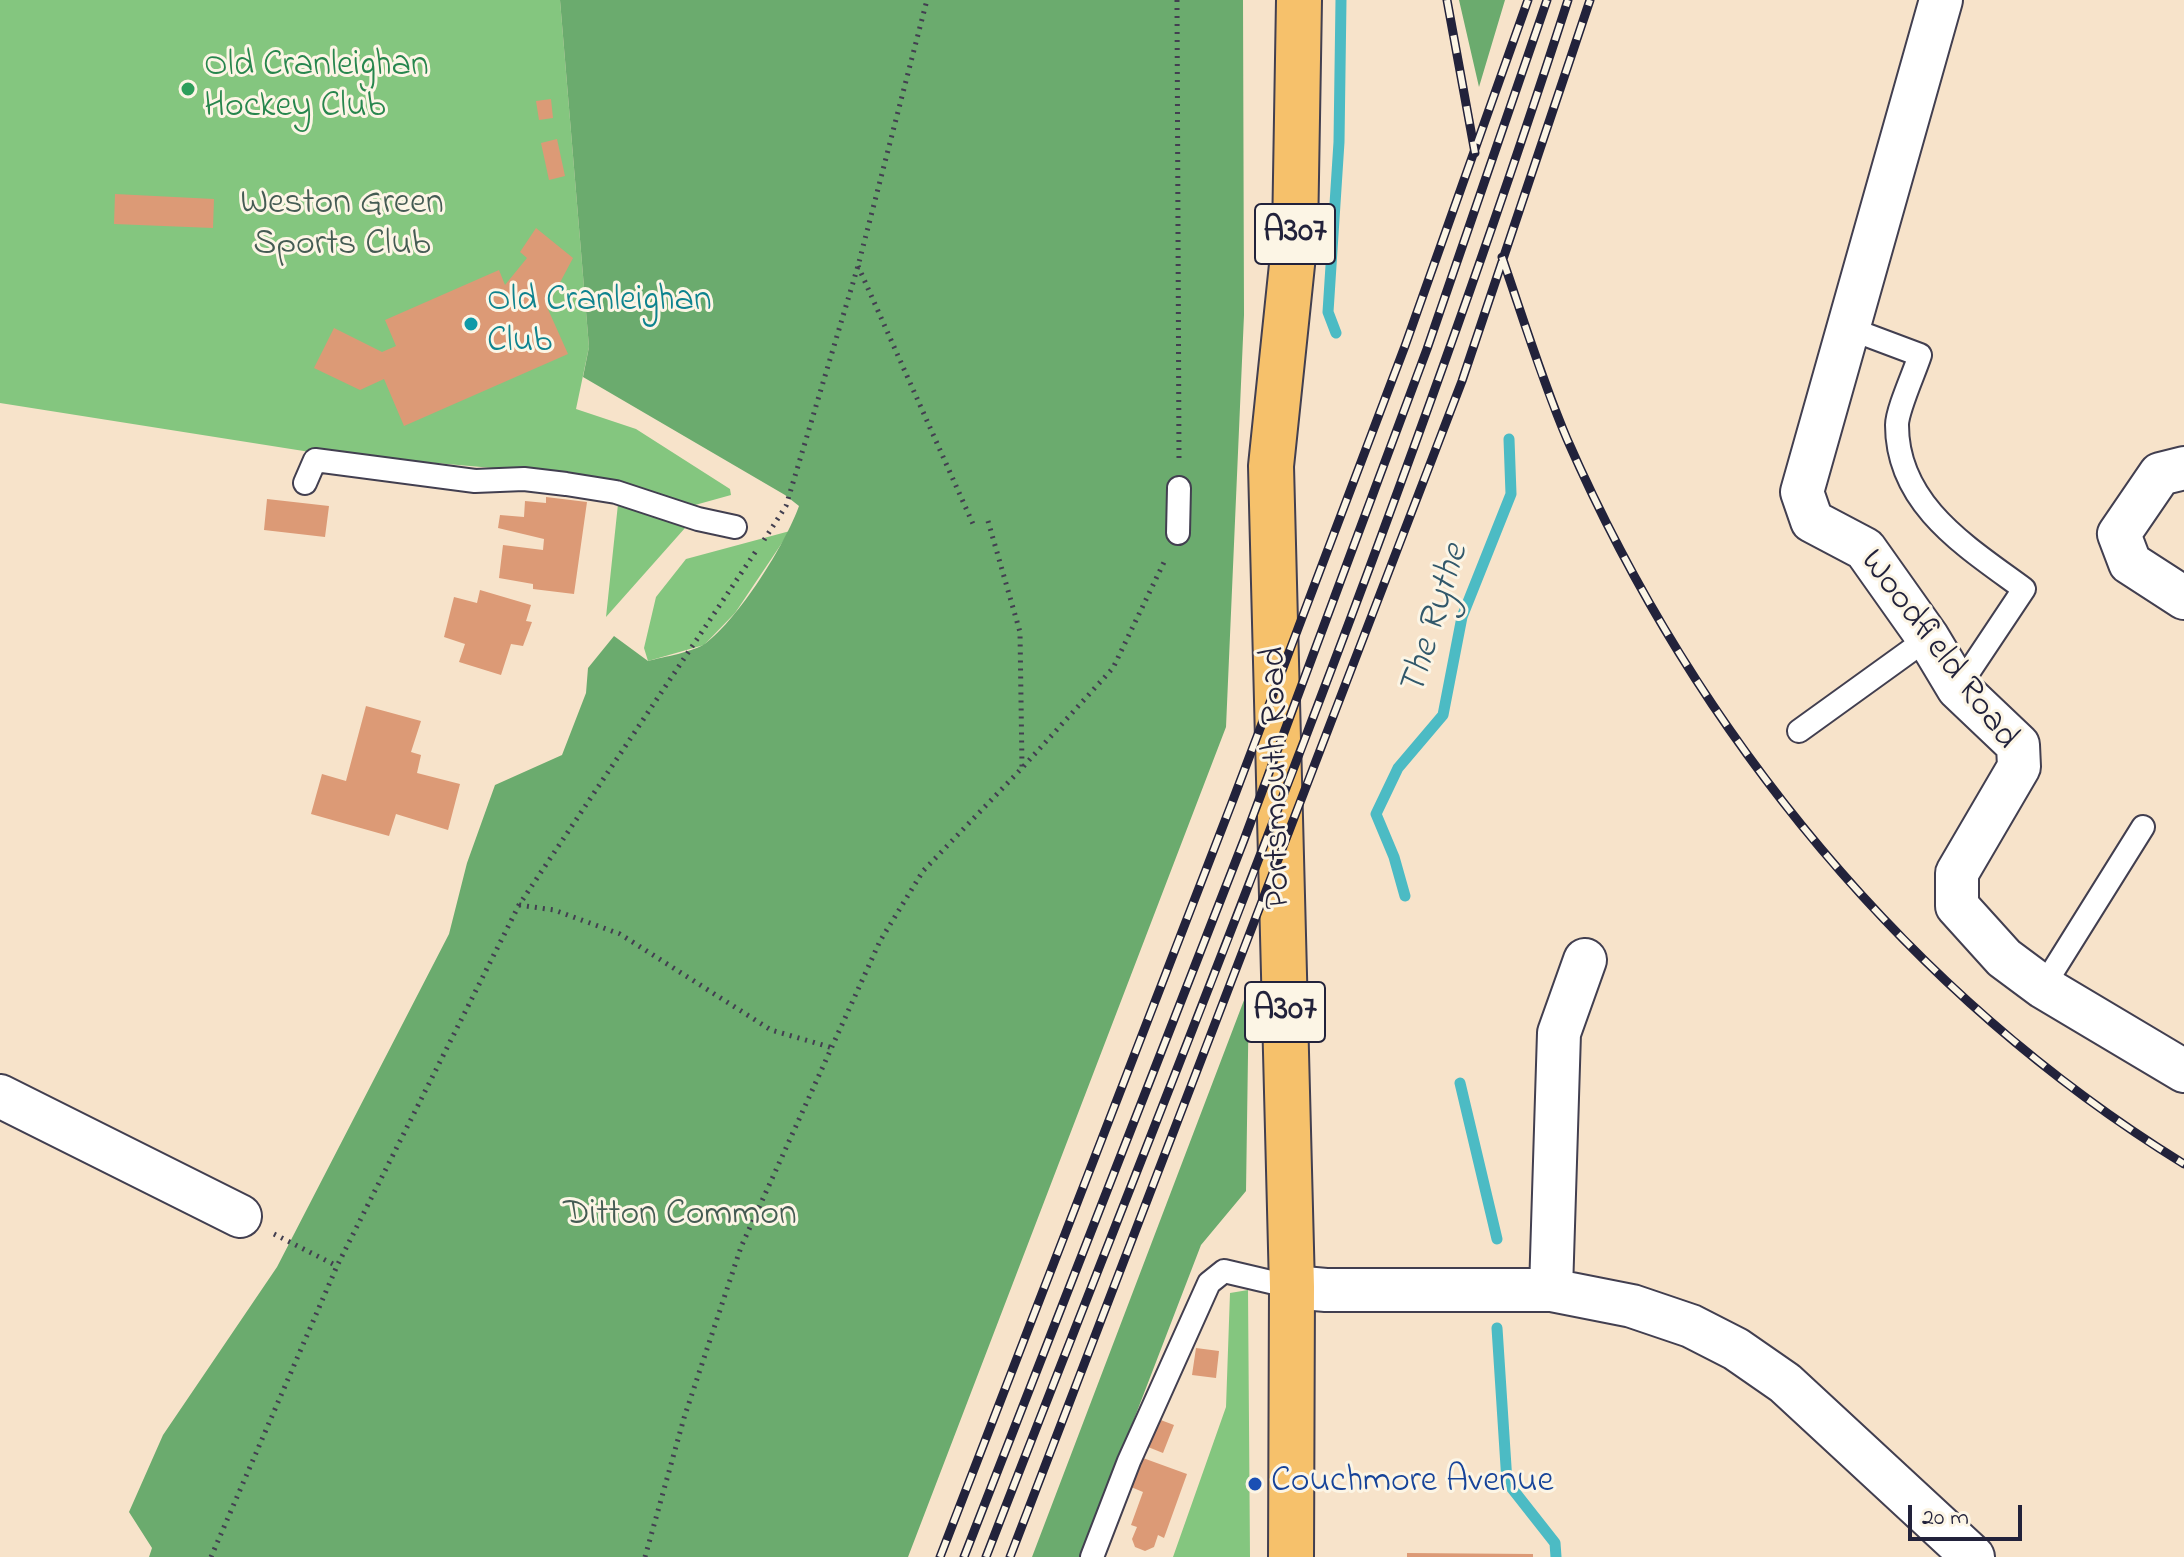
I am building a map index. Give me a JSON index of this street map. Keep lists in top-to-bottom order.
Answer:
{
  "streets": {
    "main road": ["A307", "Portsmouth Road"],
    "street": ["Woodfield Road"]
  },
  "water": ["The Rythe"],
  "parks": ["Weston Green Sports Club", "Ditton Common"],
  "places": ["Old Cranleighan Hockey Club", "Old Cranleighan Club", "Couchmore Avenue"],
  "scale_bar": "20 m"
}
